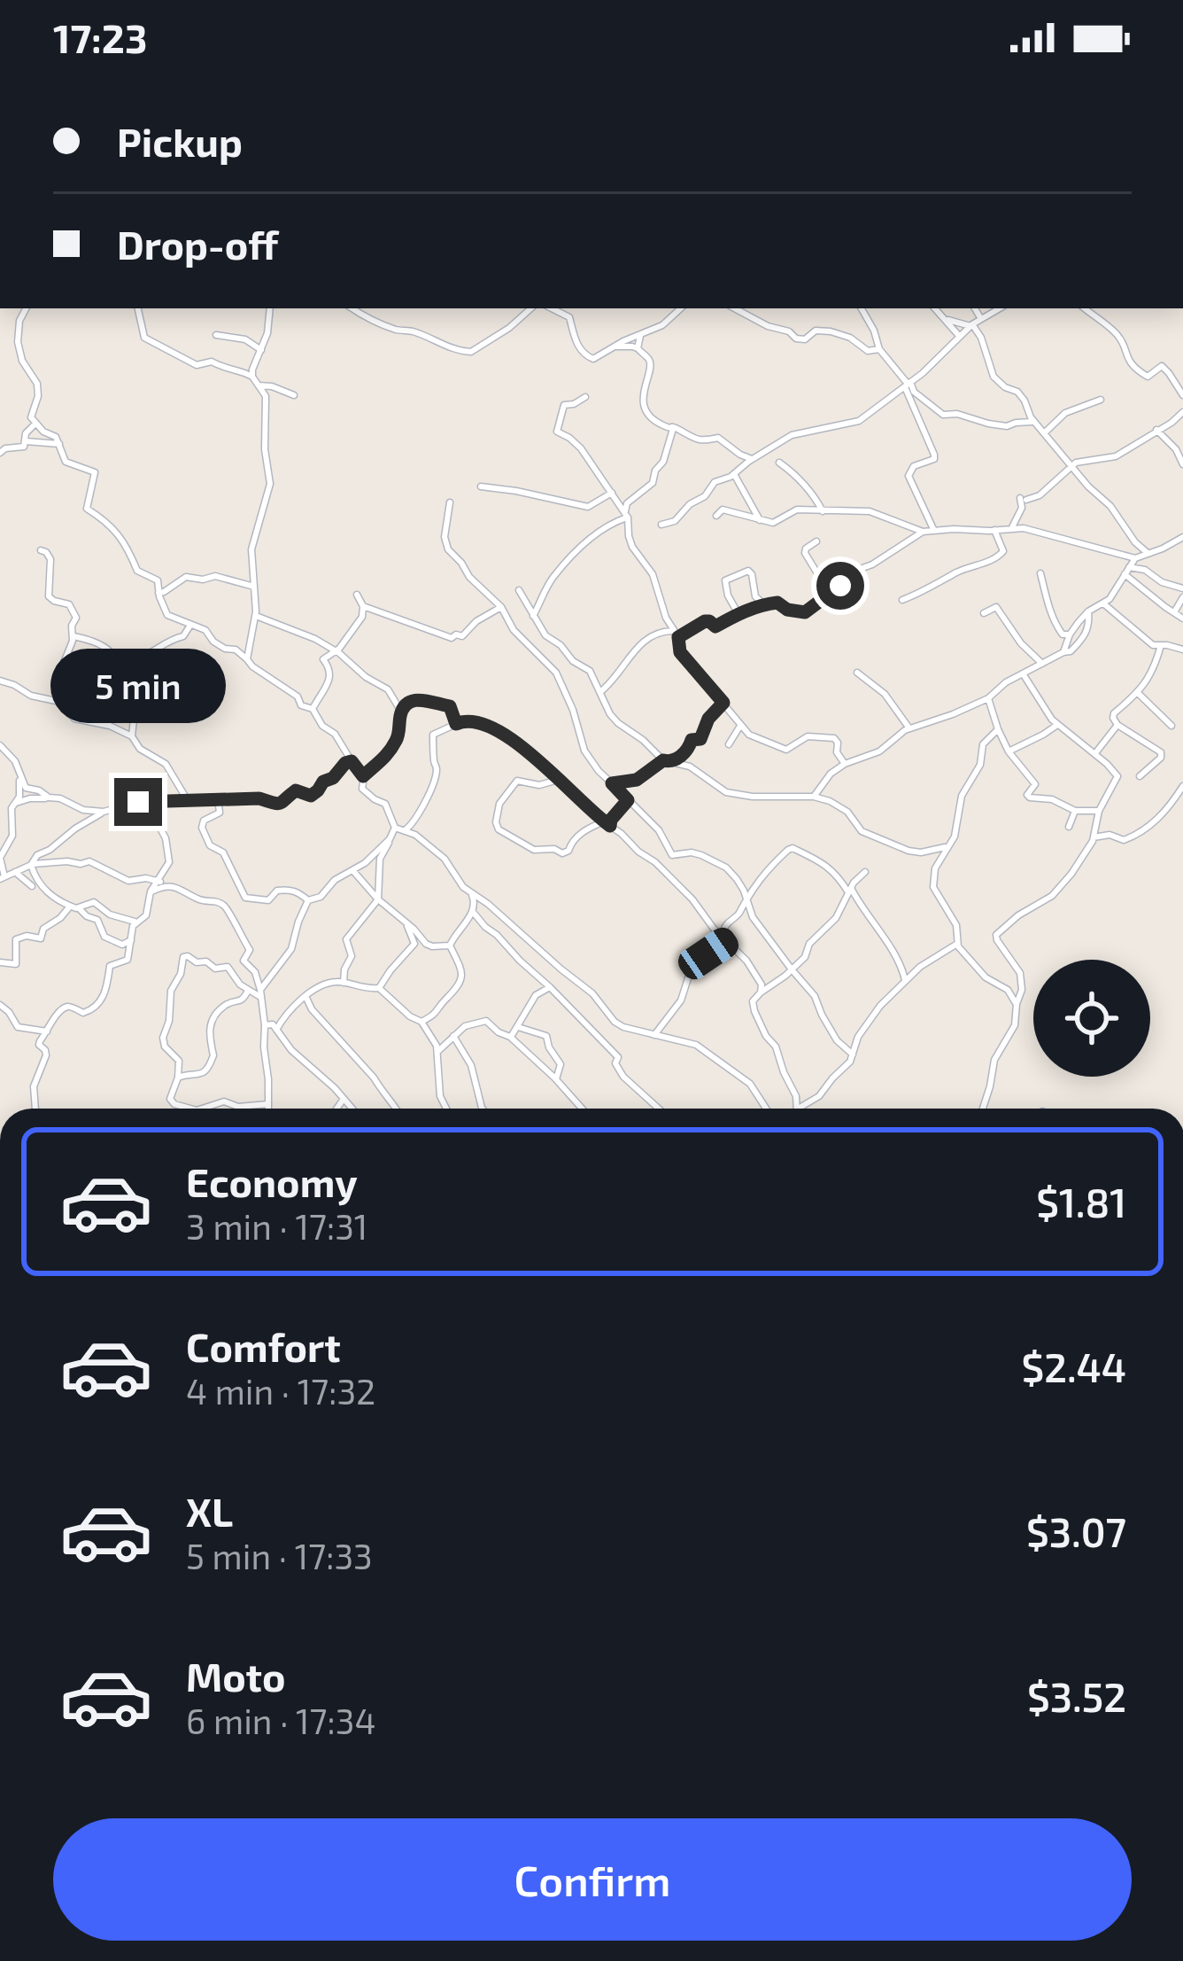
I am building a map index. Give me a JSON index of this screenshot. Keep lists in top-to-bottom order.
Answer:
{
  "page": {
    "status": "17:23",
    "banner": ["Pickup", "Drop-off"],
    "bubble": "5 min",
    "list": [
      {
        "name": "Economy",
        "note": "3 min · 17:31",
        "value": "$1.81"
      },
      {
        "name": "Comfort",
        "note": "4 min · 17:32",
        "value": "$2.44"
      },
      {
        "name": "XL",
        "note": "5 min · 17:33",
        "value": "$3.07"
      },
      {
        "name": "Moto",
        "note": "6 min · 17:34",
        "value": "$3.52"
      }
    ],
    "buttons": "Confirm"
  }
}
